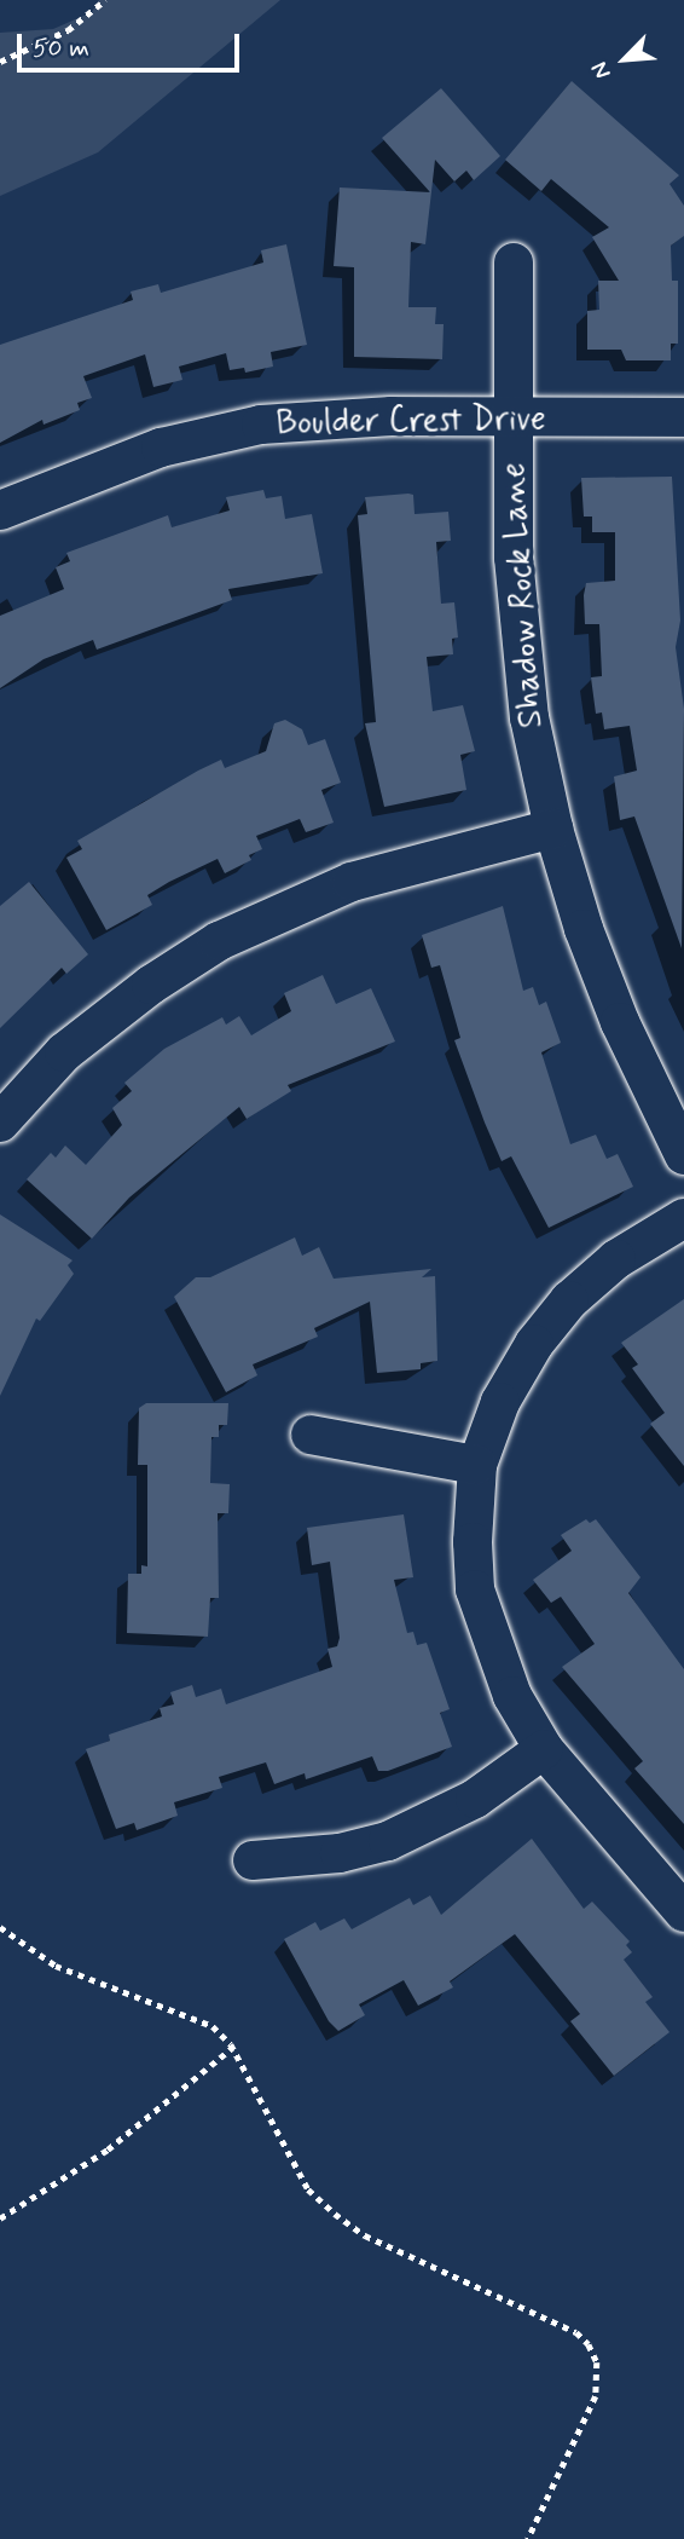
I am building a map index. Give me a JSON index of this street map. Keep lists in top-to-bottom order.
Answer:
{
  "streets": {
    "street": ["Boulder Crest Drive", "Shadow Rock Lane"]
  },
  "crossings": [
    ["Boulder Crest Drive", "Shadow Rock Lane"]
  ],
  "scale_bar": "50 m",
  "north": "bottom left"
}
